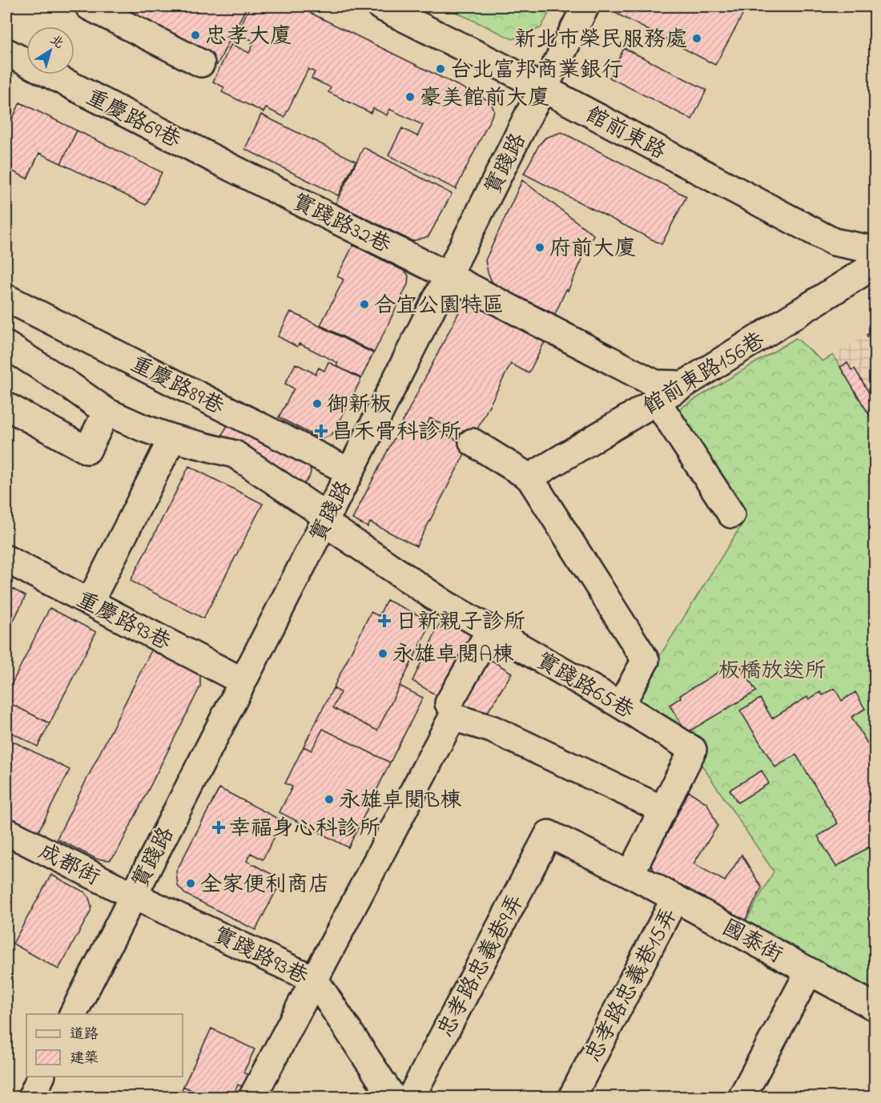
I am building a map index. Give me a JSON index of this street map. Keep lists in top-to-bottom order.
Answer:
{
  "streets": {
    "street": [
      "重慶路69巷",
      "館前東路",
      "實踐路",
      "實踐路32巷",
      "館前東路156巷",
      "重慶路89巷",
      "重慶路93巷",
      "實踐路65巷",
      "成都街",
      "國泰街",
      "實踐路93巷",
      "忠孝路忠義巷9弄",
      "忠孝路忠義巷15弄"
    ]
  },
  "crossings": [
    ["重慶路69巷", "實踐路32巷"],
    ["館前東路", "實踐路"],
    ["實踐路", "實踐路32巷"],
    ["實踐路", "重慶路89巷"],
    ["實踐路", "重慶路93巷"],
    ["實踐路", "實踐路65巷"],
    ["實踐路", "成都街"],
    ["實踐路", "實踐路93巷"],
    ["實踐路32巷", "館前東路156巷"],
    ["實踐路65巷", "國泰街"],
    ["成都街", "實踐路93巷"],
    ["國泰街", "忠孝路忠義巷9弄"],
    ["國泰街", "忠孝路忠義巷15弄"]
  ],
  "parks": ["板橋放送所"],
  "places": {
    "other": [
      "忠孝大廈",
      "新北市榮民服務處",
      "台北富邦商業銀行",
      "豪美館前大廈",
      "府前大廈",
      "合宜公園特區",
      "御新板",
      "永雄卓閱A棟",
      "永雄卓閱B棟",
      "全家便利商店"
    ],
    "health": ["昌禾骨科診所", "日新親子診所", "幸福身心科診所"]
  },
  "legend": ["道路", "建築"],
  "north": "top right"
}
